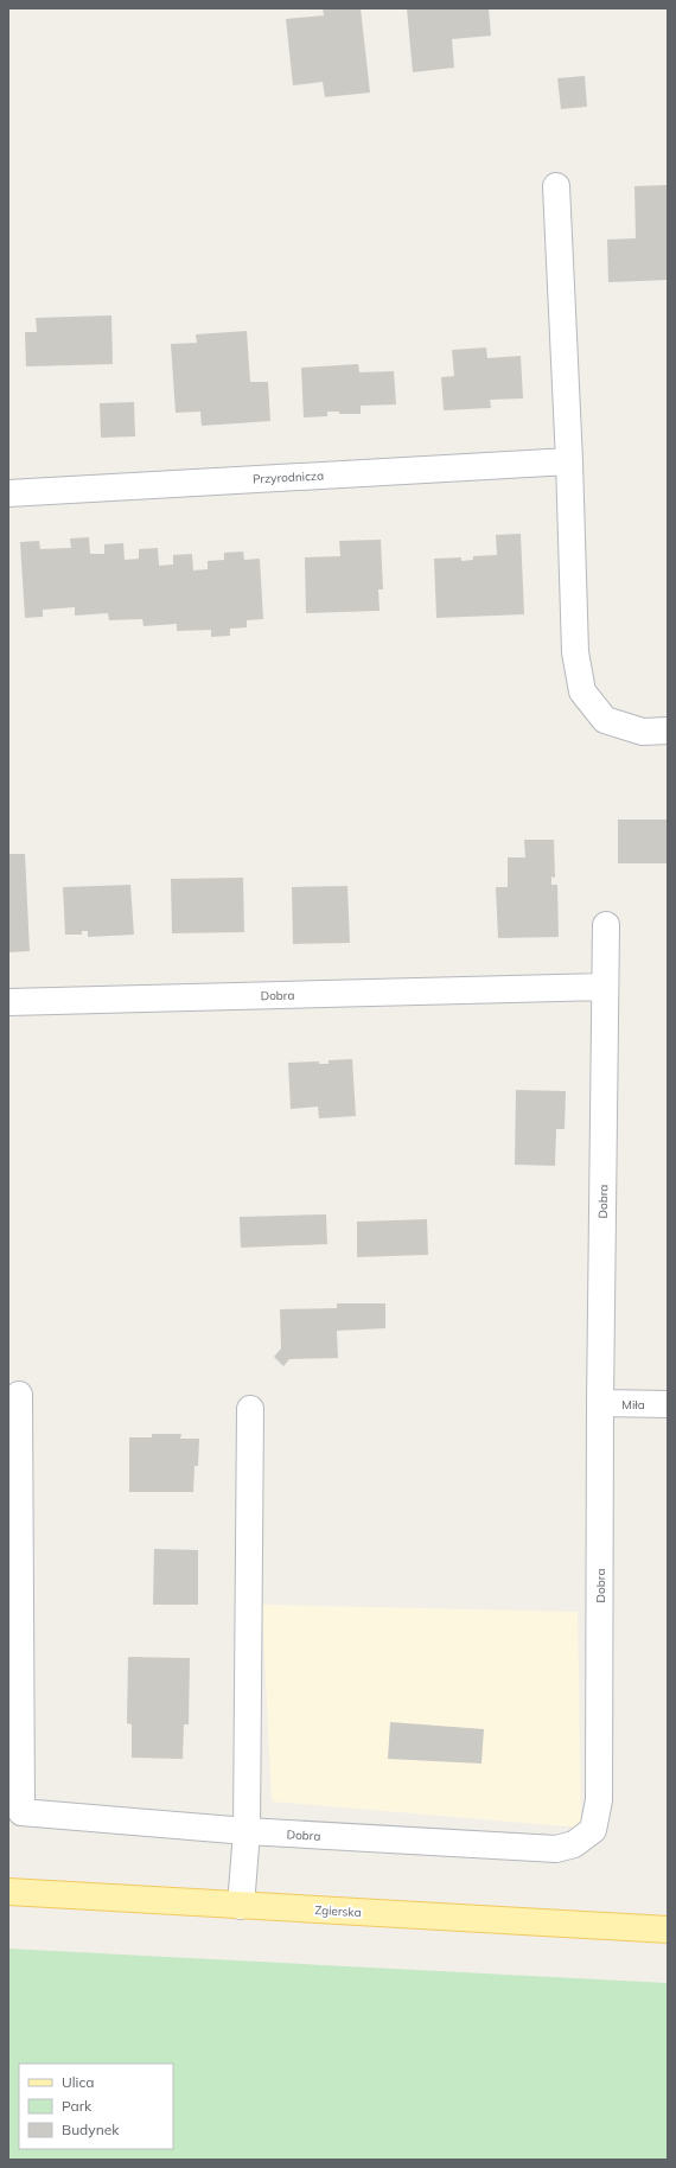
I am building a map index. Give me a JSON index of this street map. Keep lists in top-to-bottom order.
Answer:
{
  "streets": {
    "main road": ["Zgierska"],
    "street": ["Przyrodnicza", "Dobra", "Miła"]
  },
  "crossings": [
    ["Dobra", "Miła"]
  ],
  "legend": ["Ulica", "Park", "Budynek"]
}
